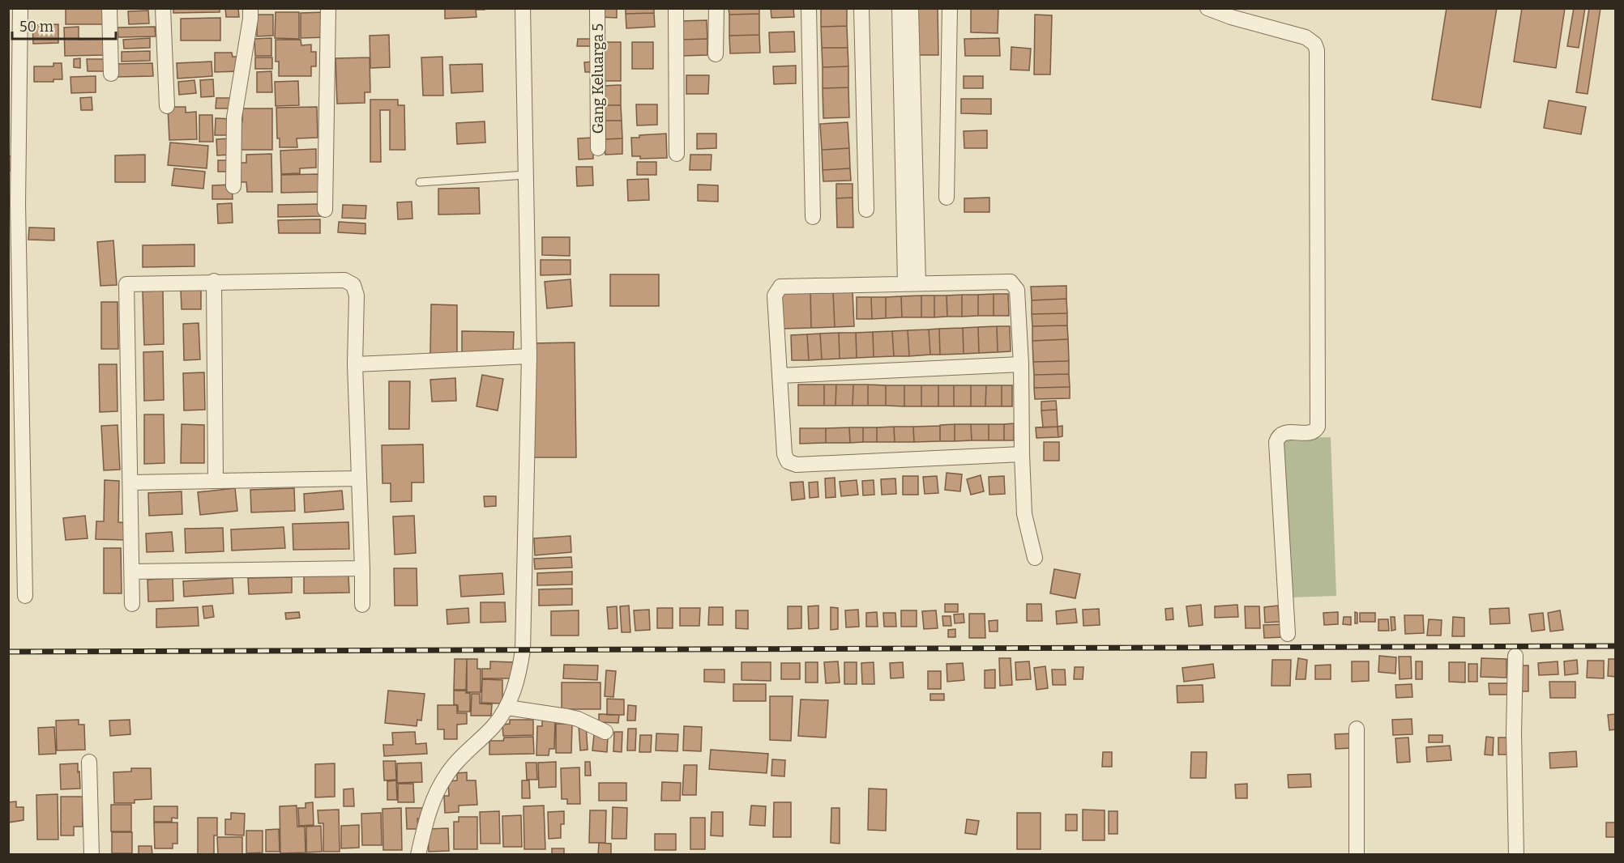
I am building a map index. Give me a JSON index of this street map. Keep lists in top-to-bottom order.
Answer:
{
  "streets": {
    "street": ["Gang Keluarga 5"]
  },
  "scale_bar": "50 m"
}
